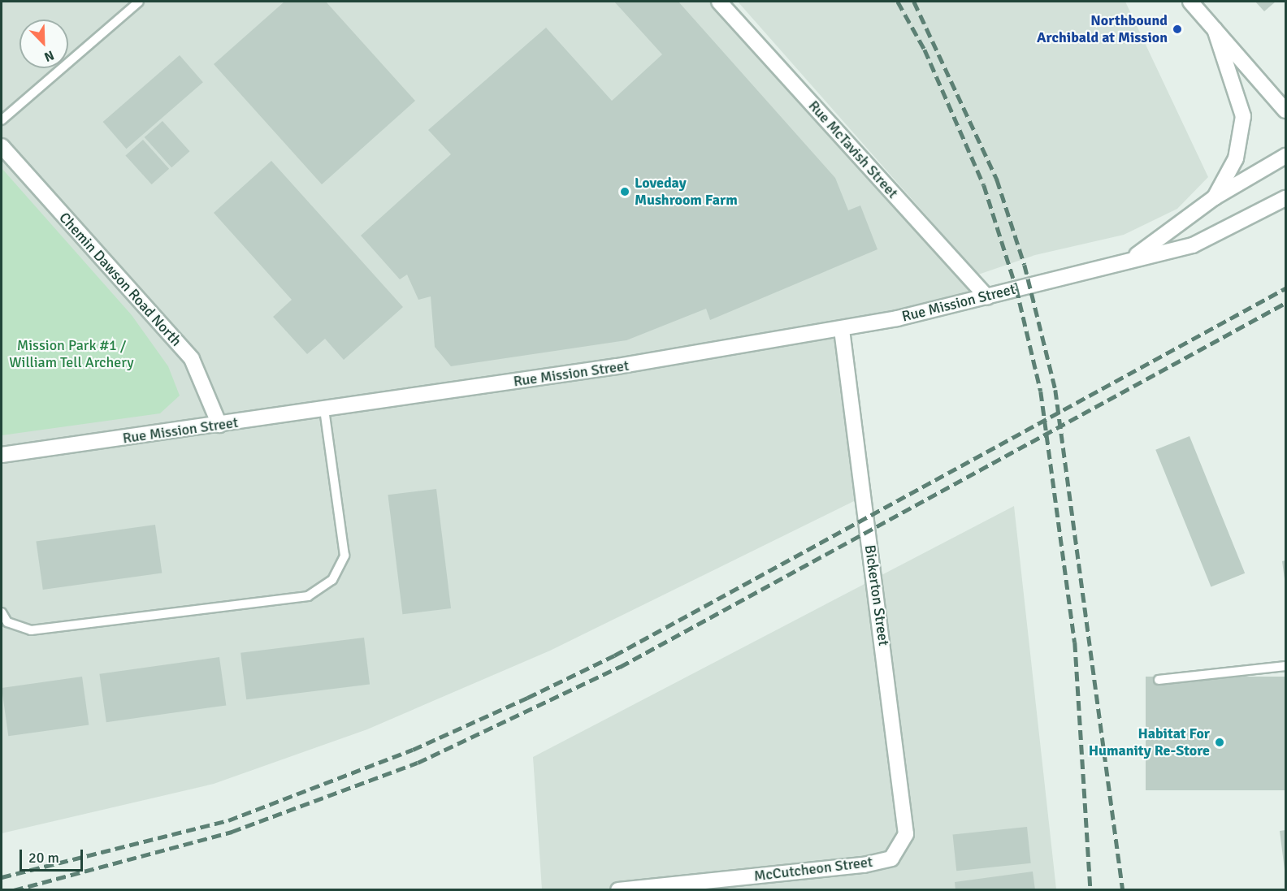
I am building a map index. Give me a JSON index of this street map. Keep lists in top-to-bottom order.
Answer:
{
  "streets": {
    "street": [
      "Rue McTavish Street",
      "Chemin Dawson Road North",
      "Rue Mission Street",
      "Bickerton Street",
      "McCutcheon Street"
    ]
  },
  "crossings": [
    ["Rue McTavish Street", "Rue Mission Street"],
    ["Chemin Dawson Road North", "Rue Mission Street"],
    ["Rue Mission Street", "Bickerton Street"],
    ["Bickerton Street", "McCutcheon Street"]
  ],
  "parks": ["Mission Park #1 / William Tell Archery"],
  "places": ["Northbound Archibald at Mission", "Loveday Mushroom Farm", "Habitat For Humanity Re-Store"],
  "scale_bar": "20 m",
  "north": "bottom right"
}
